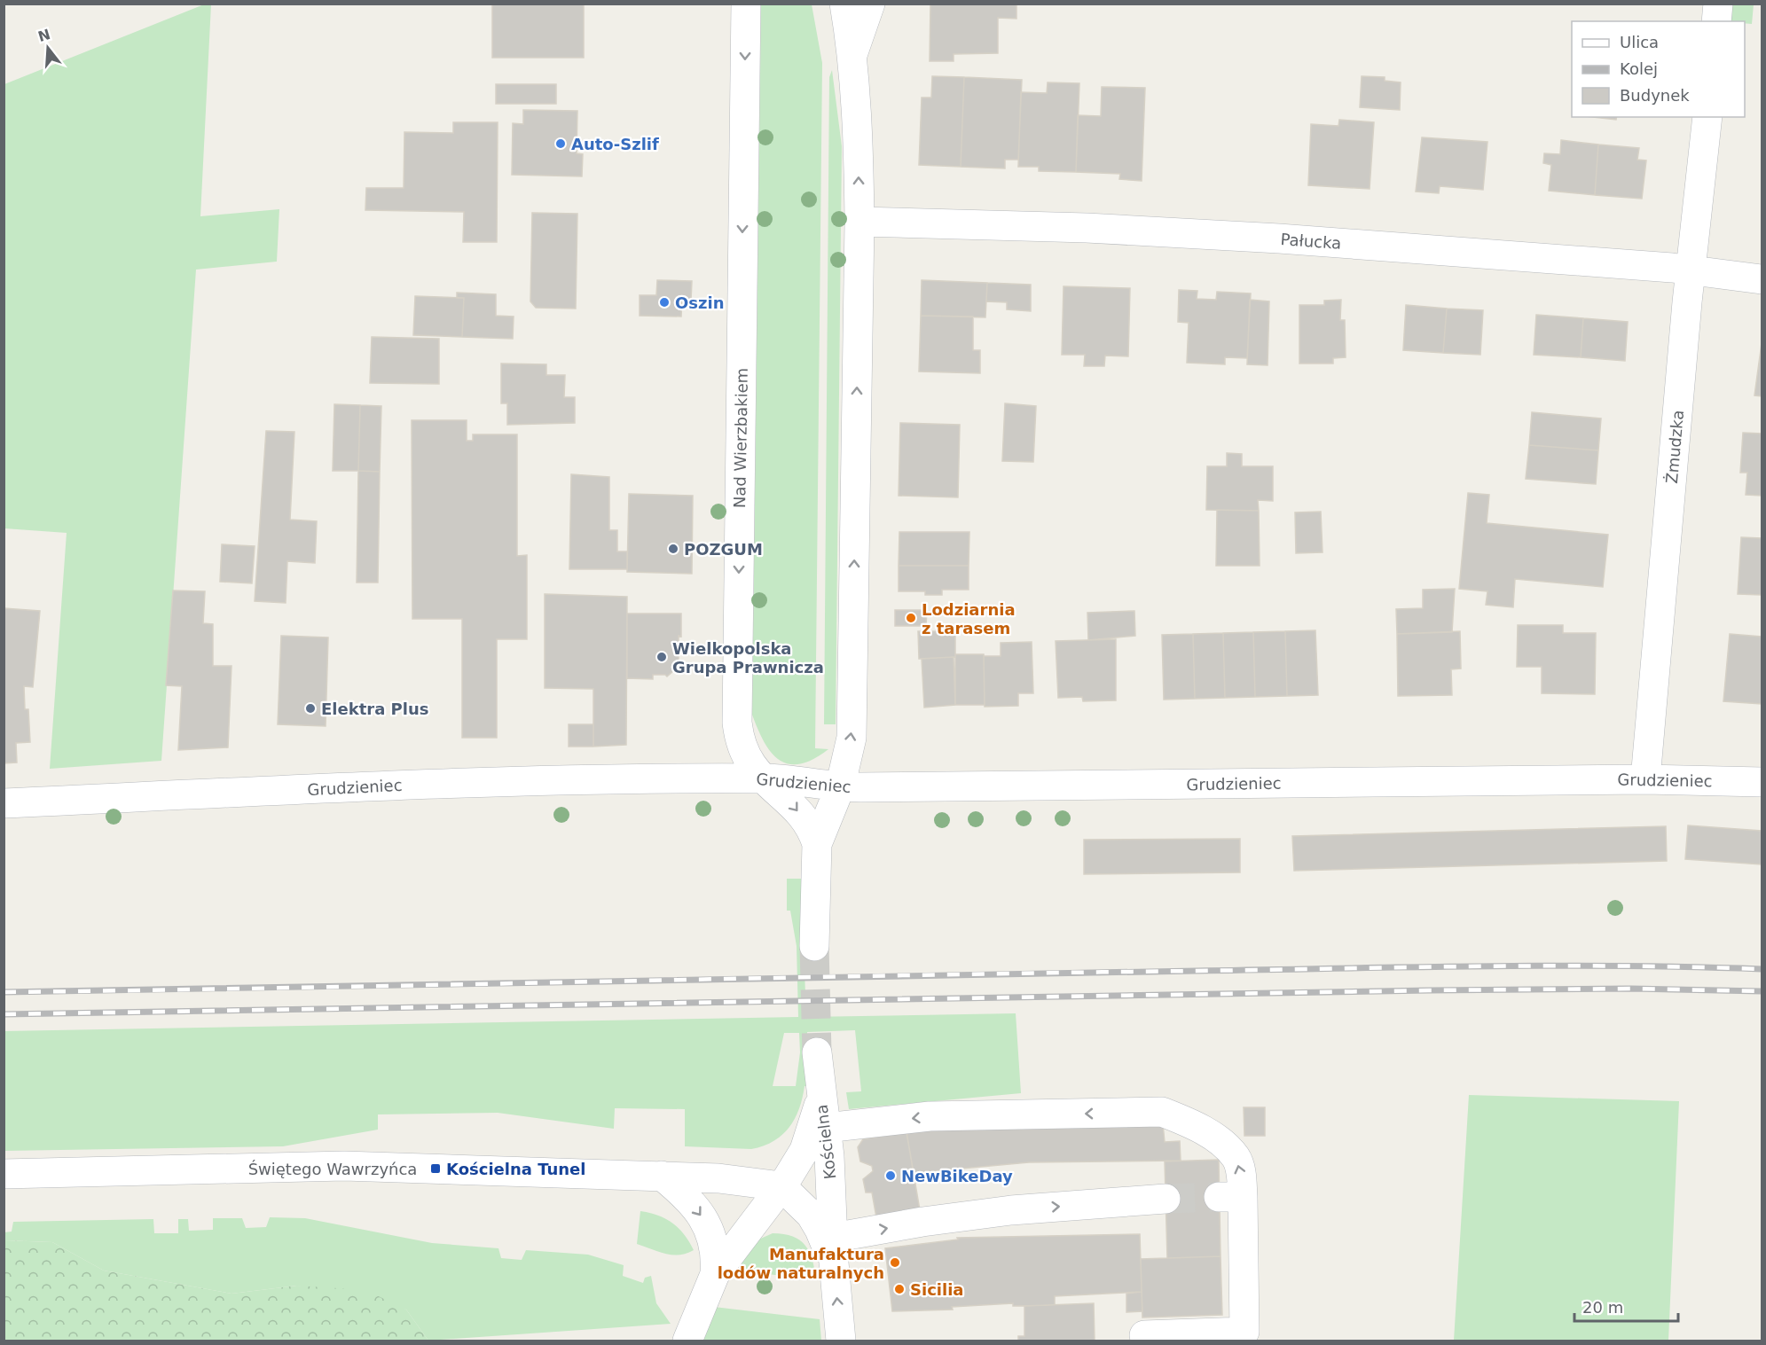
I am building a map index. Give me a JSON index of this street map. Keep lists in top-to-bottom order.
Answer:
{
  "streets": {
    "street": [
      "Pałucka",
      "Nad Wierzbakiem",
      "Żmudzka",
      "Grudzieniec",
      "Kościelna",
      "Świętego Wawrzyńca"
    ]
  },
  "crossings": [
    ["Pałucka", "Nad Wierzbakiem"],
    ["Pałucka", "Żmudzka"],
    ["Nad Wierzbakiem", "Grudzieniec"],
    ["Żmudzka", "Grudzieniec"],
    ["Kościelna", "Świętego Wawrzyńca"]
  ],
  "places": {
    "other": [
      "Auto-Szlif",
      "Oszin",
      "POZGUM",
      "Lodziarnia z tarasem",
      "Wielkopolska Grupa Prawnicza",
      "Elektra Plus",
      "NewBikeDay",
      "Manufaktura lodów naturalnych",
      "Sicilia"
    ],
    "transit": ["Kościelna Tunel"]
  },
  "legend": ["Ulica", "Kolej", "Budynek"],
  "scale_bar": "20 m",
  "north": "top"
}
